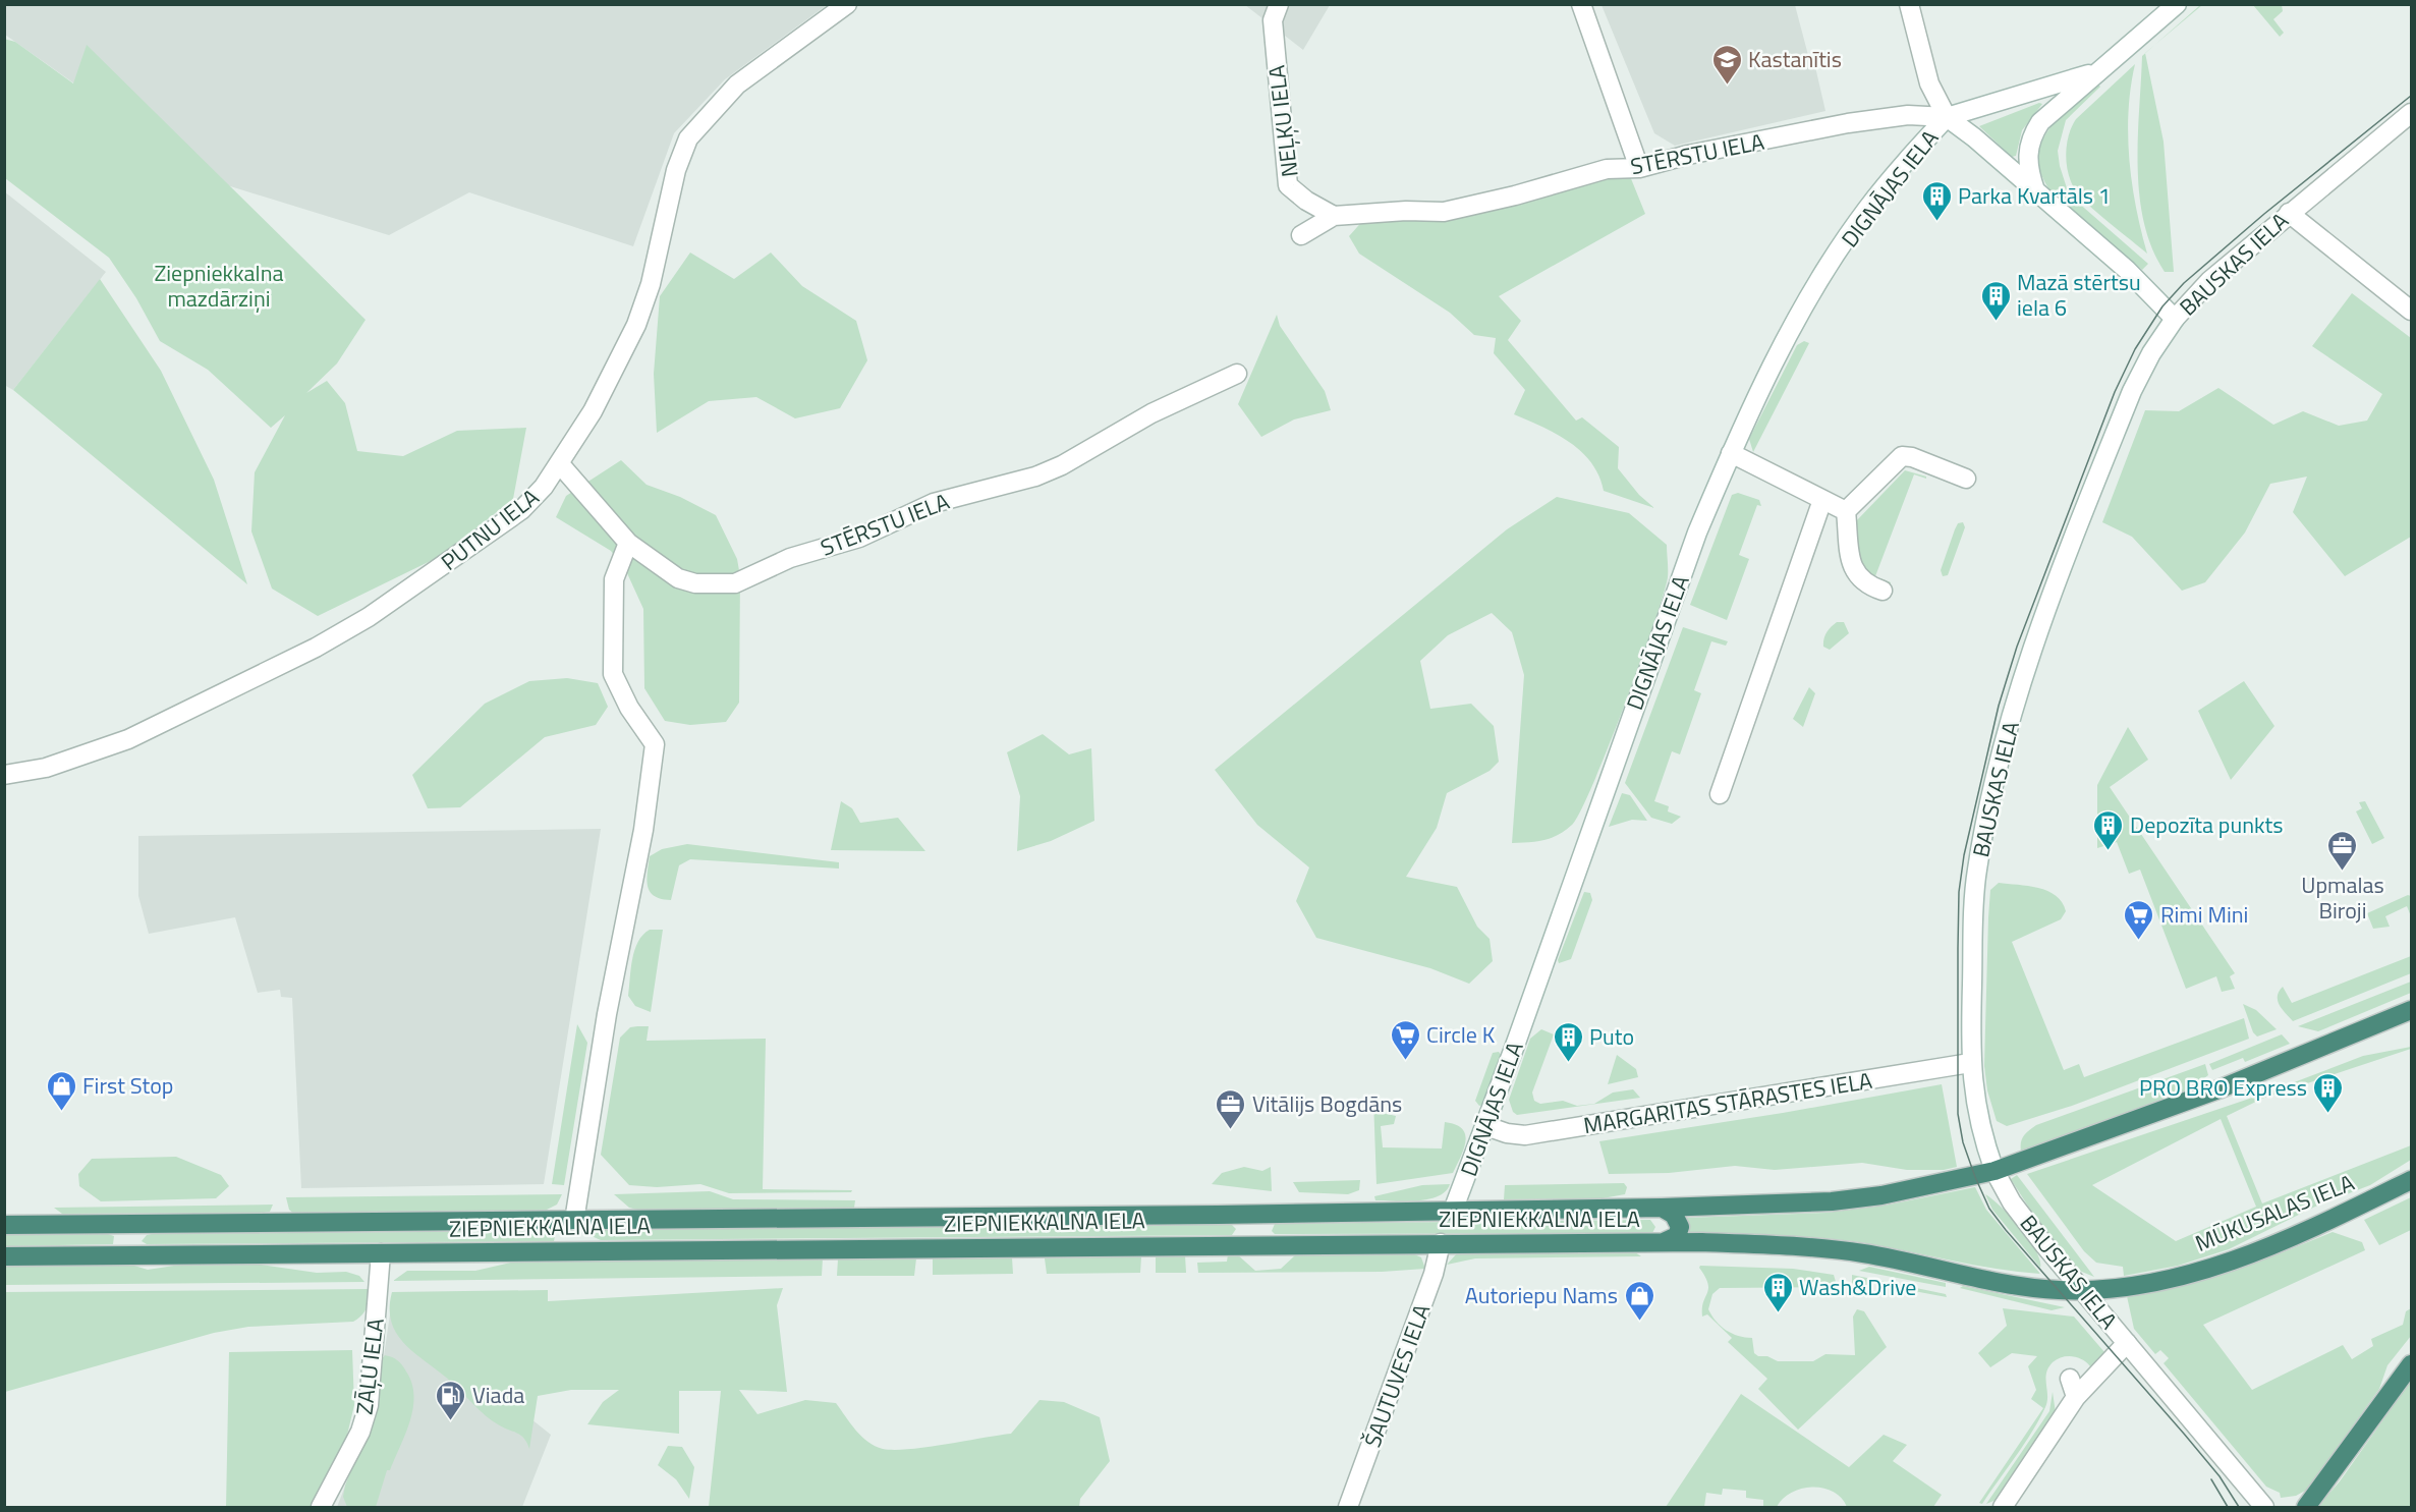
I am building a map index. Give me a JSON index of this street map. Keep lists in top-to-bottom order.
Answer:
{
  "streets": {
    "highway": ["MŪKUSALAS IELA", "ZIEPNIEKKALNA IELA"],
    "street": [
      "NEĻĶU IELA",
      "STĒRSTU IELA",
      "DIGNĀJAS IELA",
      "BAUSKAS IELA",
      "PUTNU IELA",
      "MARGARITAS STĀRASTES IELA",
      "ZĀĻU IELA",
      "ŠAUTUVES IELA"
    ]
  },
  "crossings": [
    ["NEĻĶU IELA", "STĒRSTU IELA"],
    ["STĒRSTU IELA", "DIGNĀJAS IELA"],
    ["STĒRSTU IELA", "PUTNU IELA"],
    ["DIGNĀJAS IELA", "MARGARITAS STĀRASTES IELA"],
    ["DIGNĀJAS IELA", "ZIEPNIEKKALNA IELA"],
    ["BAUSKAS IELA", "MARGARITAS STĀRASTES IELA"],
    ["BAUSKAS IELA", "MŪKUSALAS IELA"],
    ["BAUSKAS IELA", "ZIEPNIEKKALNA IELA"],
    ["MŪKUSALAS IELA", "ZIEPNIEKKALNA IELA"],
    ["ZIEPNIEKKALNA IELA", "ZĀĻU IELA"],
    ["ZIEPNIEKKALNA IELA", "ŠAUTUVES IELA"]
  ],
  "parks": ["Ziepniekkalna mazdārziņi"],
  "places": {
    "school or university": ["Kastanītis"],
    "building": [
      "Parka Kvartāls 1",
      "Mazā stērtsu iela 6",
      "Depozīta punkts",
      "Puto",
      "PRO BRO Express",
      "Wash&Drive"
    ],
    "office": ["Upmalas Biroji", "Vitālijs Bogdāns"],
    "supermarket": ["Rimi Mini", "Circle K"],
    "shop": ["First Stop", "Autoriepu Nams"],
    "fuel station": ["Viada"]
  }
}
